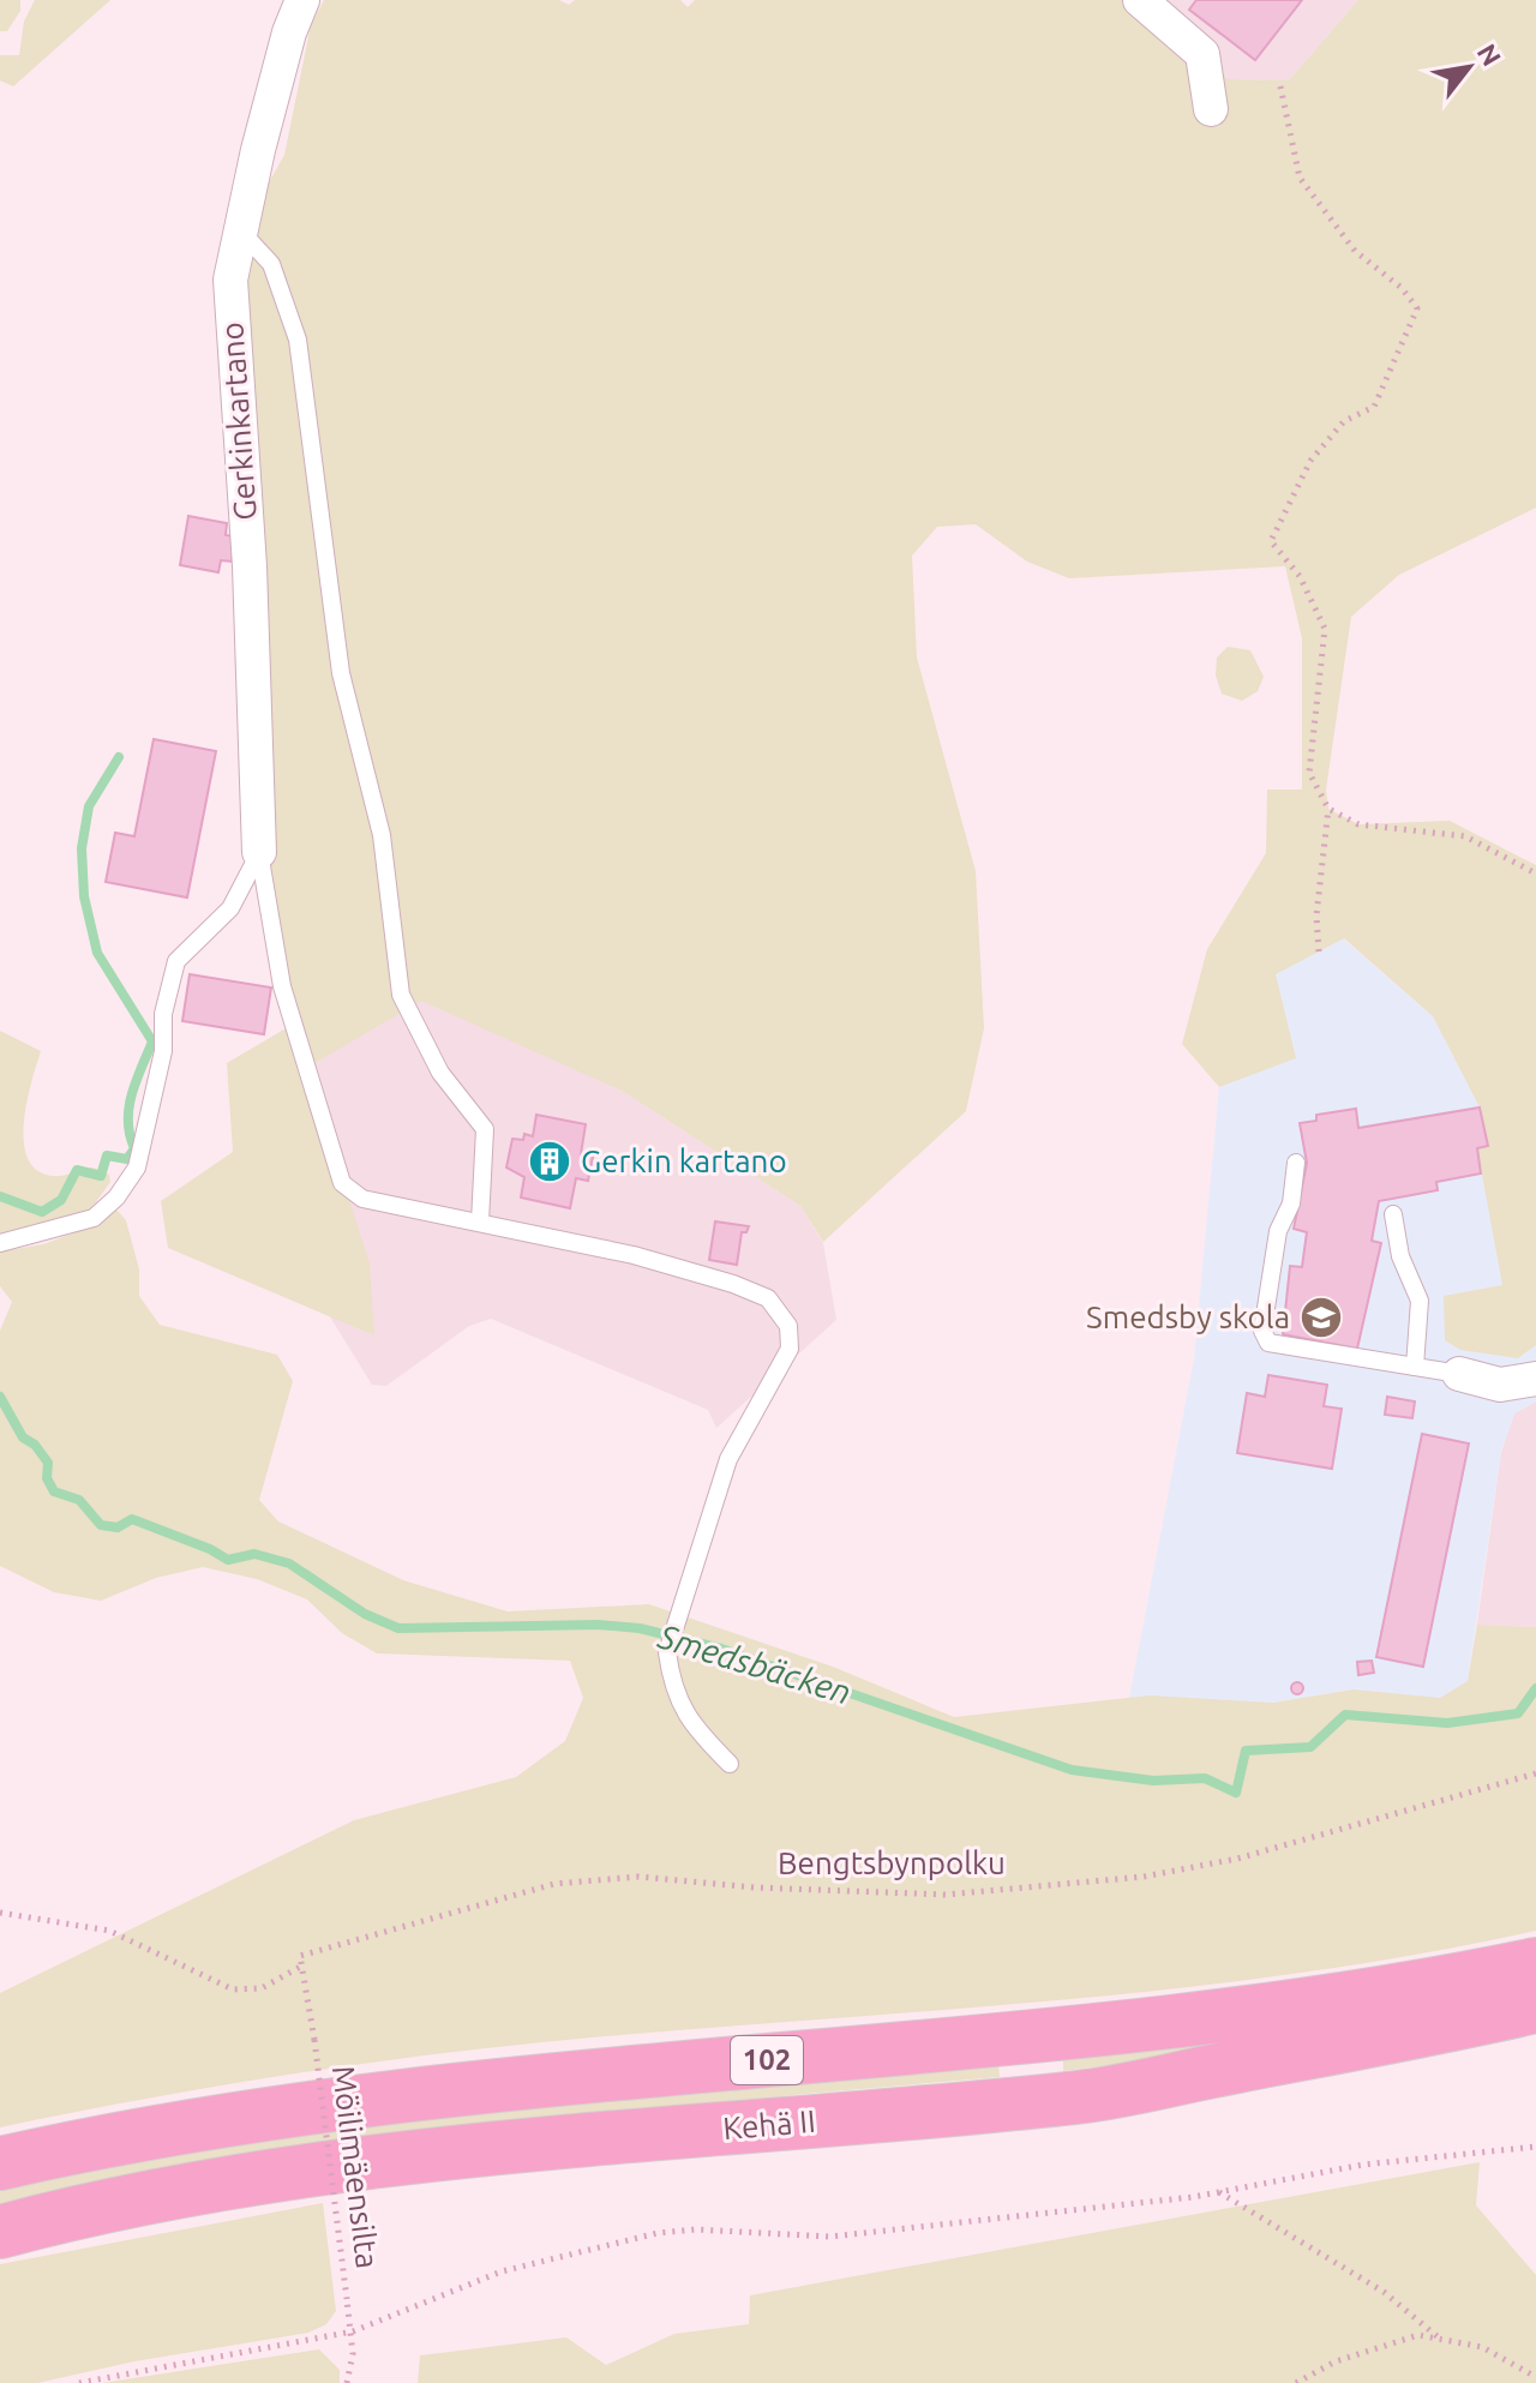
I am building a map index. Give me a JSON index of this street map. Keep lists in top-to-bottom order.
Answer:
{
  "streets": {
    "highway": ["102", "Kehä II"],
    "street": ["Gerkinkartano"],
    "path": ["Bengtsbynpolku", "Möilimäensilta"]
  },
  "crossings": [
    ["Bengtsbynpolku", "Möilimäensilta"]
  ],
  "water": ["Smedsbäcken"],
  "places": {
    "building": ["Gerkin kartano"],
    "school or university": ["Smedsby skola"]
  },
  "north": "top right"
}
